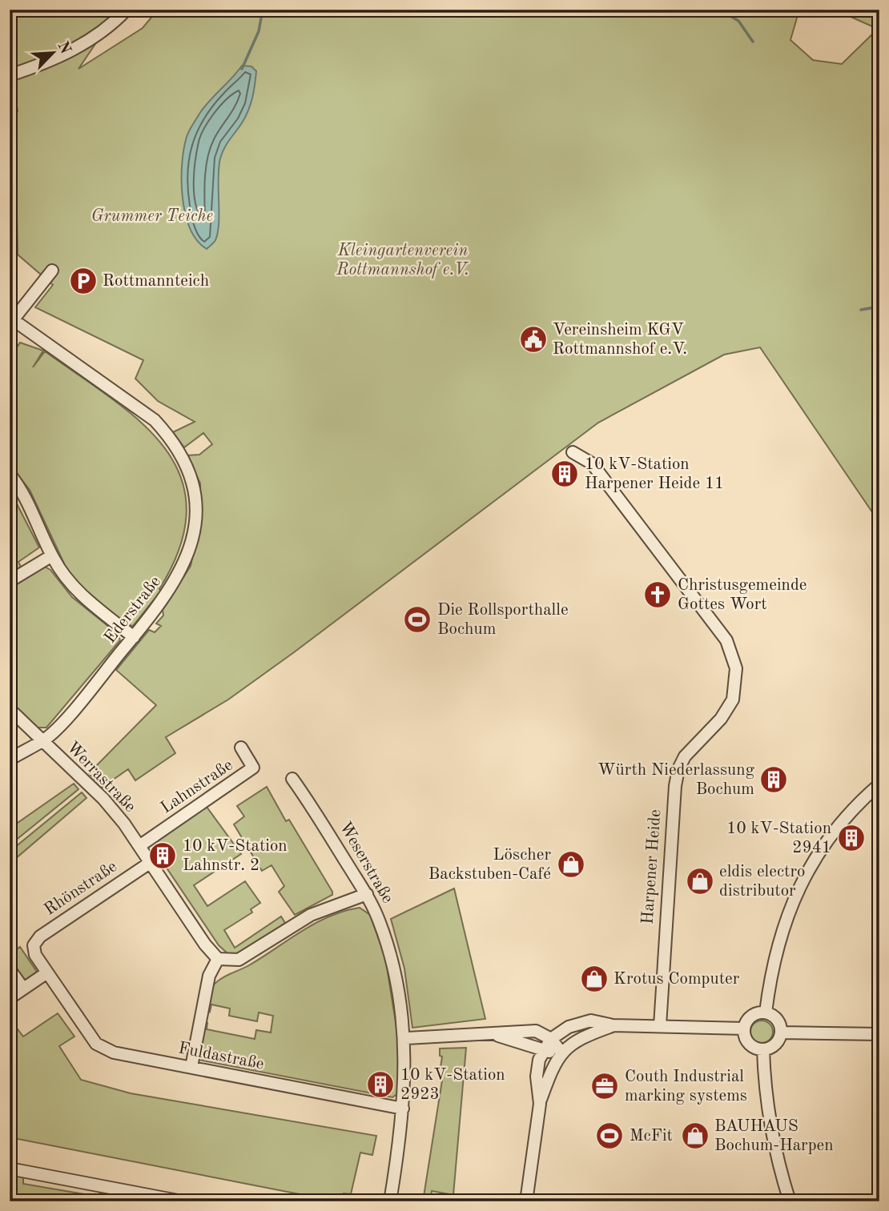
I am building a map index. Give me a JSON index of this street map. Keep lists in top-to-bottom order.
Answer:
{
  "streets": {
    "street": [
      "Ederstraße",
      "Werrastraße",
      "Lahnstraße",
      "Weserstraße",
      "Harpener Heide",
      "Rhönstraße",
      "Fuldastraße"
    ]
  },
  "crossings": [
    ["Ederstraße", "Werrastraße"],
    ["Werrastraße", "Lahnstraße"],
    ["Werrastraße", "Rhönstraße"],
    ["Weserstraße", "Fuldastraße"],
    ["Rhönstraße", "Fuldastraße"]
  ],
  "parks": ["Grummer Teiche", "Kleingartenverein Rottmannshof e.V."],
  "places": {
    "parking": ["Rottmannteich"],
    "public building": ["Vereinsheim KGV Rottmannshof e.V."],
    "building": [
      "10 kV-Station Harpener Heide 11",
      "Würth Niederlassung Bochum",
      "10 kV-Station 2941",
      "10 kV-Station Lahnstr. 2",
      "10 kV-Station 2923"
    ],
    "church": ["Christusgemeinde Gottes Wort"],
    "sports": ["Die Rollsporthalle Bochum", "McFit"],
    "shop": [
      "Löscher Backstuben-Café",
      "eldis electro distributor",
      "Krotus Computer",
      "BAUHAUS Bochum-Harpen"
    ],
    "office": ["Couth Industrial marking systems"]
  },
  "north": "top right"
}
